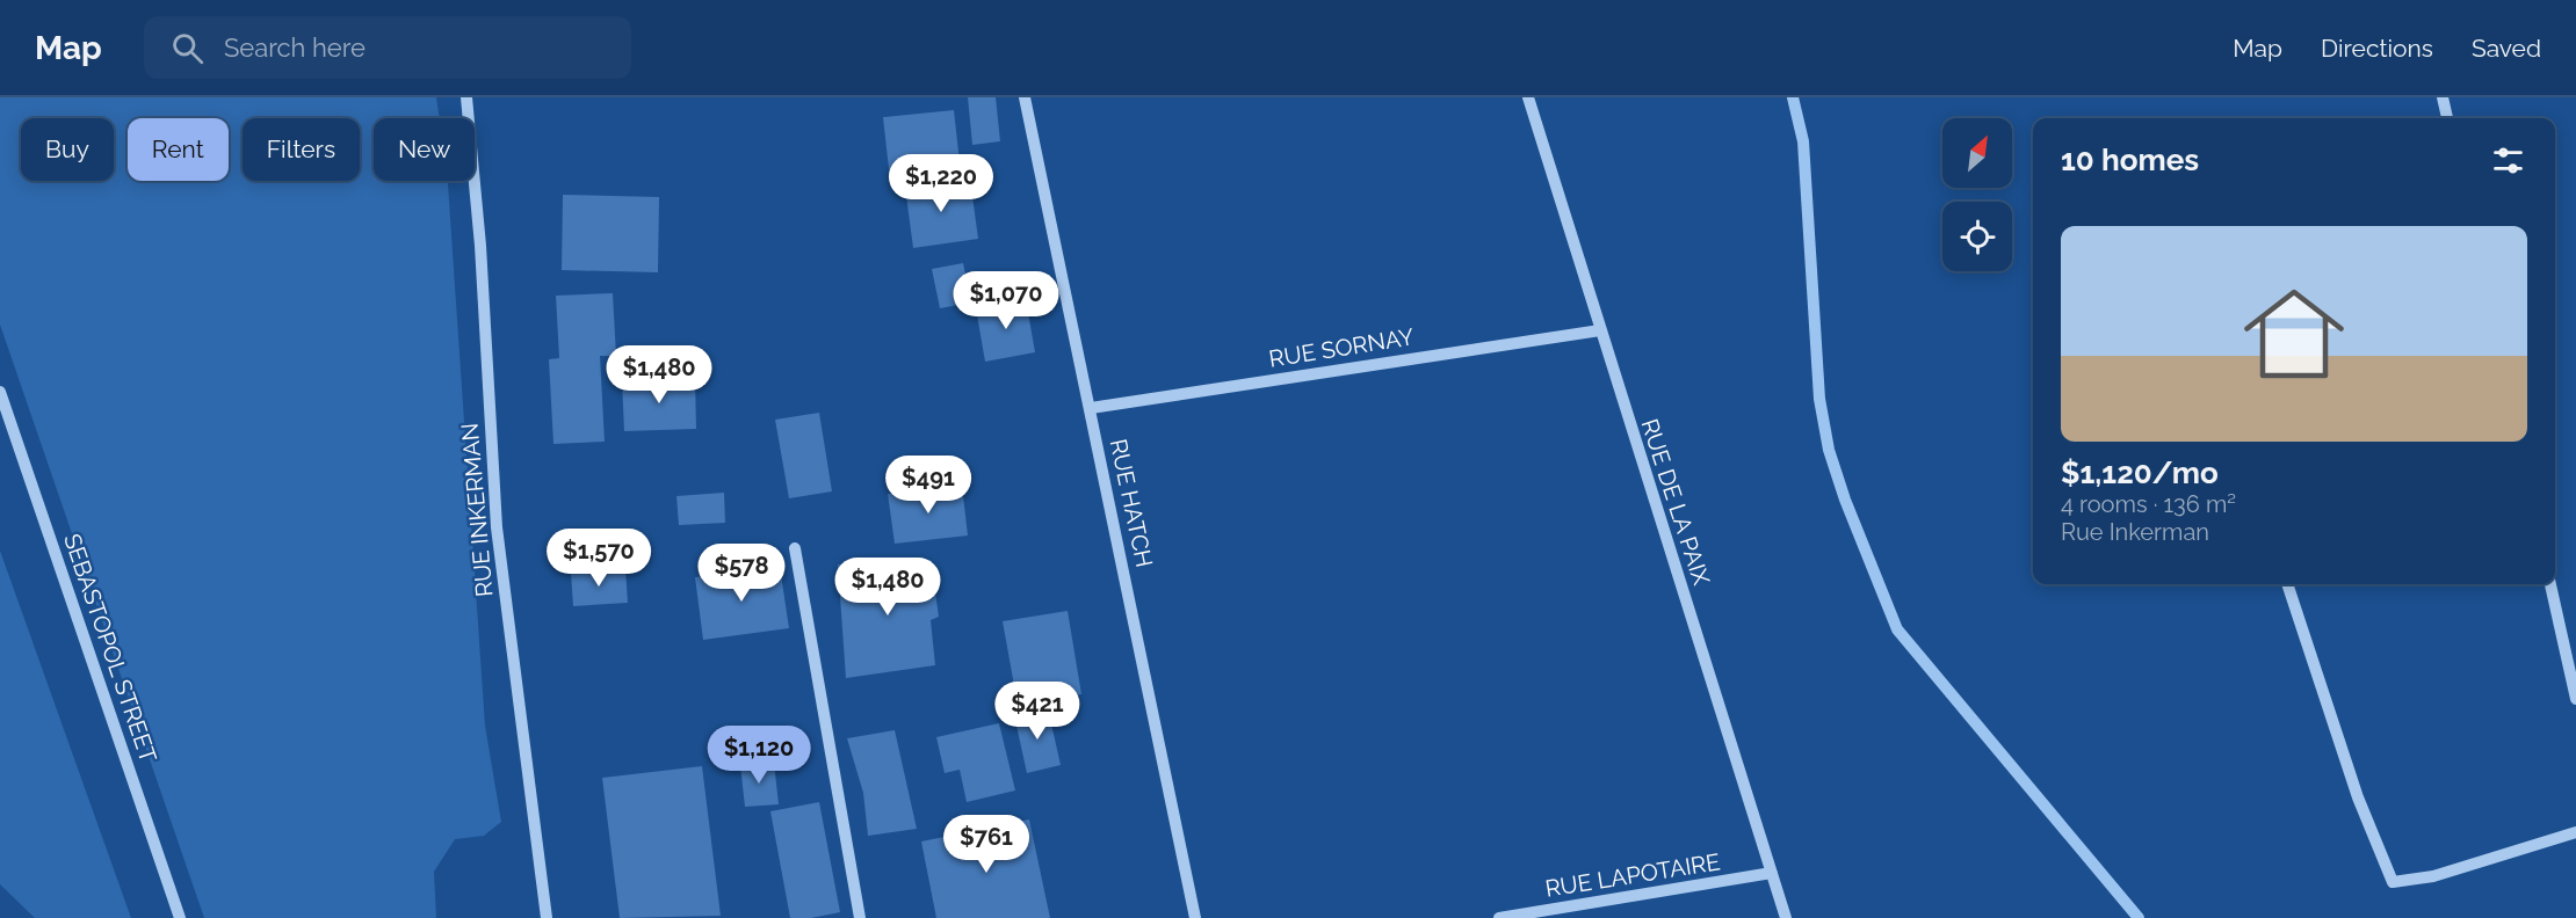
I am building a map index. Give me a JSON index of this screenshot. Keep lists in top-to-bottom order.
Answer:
{
  "streets": {
    "street": [
      "RUE SORNAY",
      "RUE DE LA PAIX",
      "RUE HATCH",
      "RUE INKERMAN",
      "SEBASTOPOL STREET",
      "RUE LAPOTAIRE"
    ]
  },
  "crossings": [
    ["RUE SORNAY", "RUE DE LA PAIX"],
    ["RUE SORNAY", "RUE HATCH"],
    ["RUE DE LA PAIX", "RUE LAPOTAIRE"]
  ],
  "north": "top right",
  "page": {
    "header": "Map",
    "search": "Search here",
    "nav": ["Map", "Directions", "Saved"],
    "chip": [
      "Buy",
      "Rent",
      "Filters",
      "New"
    ],
    "heading": "10 homes",
    "price": [
      "$1,220",
      "$1,070",
      "$1,480",
      "$491",
      "$1,570",
      "$578",
      "$1,480",
      "$421",
      "$1,120",
      "$761"
    ],
    "list": [
      {
        "name": "$1,120/mo",
        "note": "4 rooms · 136 m² · Rue Inkerman"
      }
    ]
  }
}
